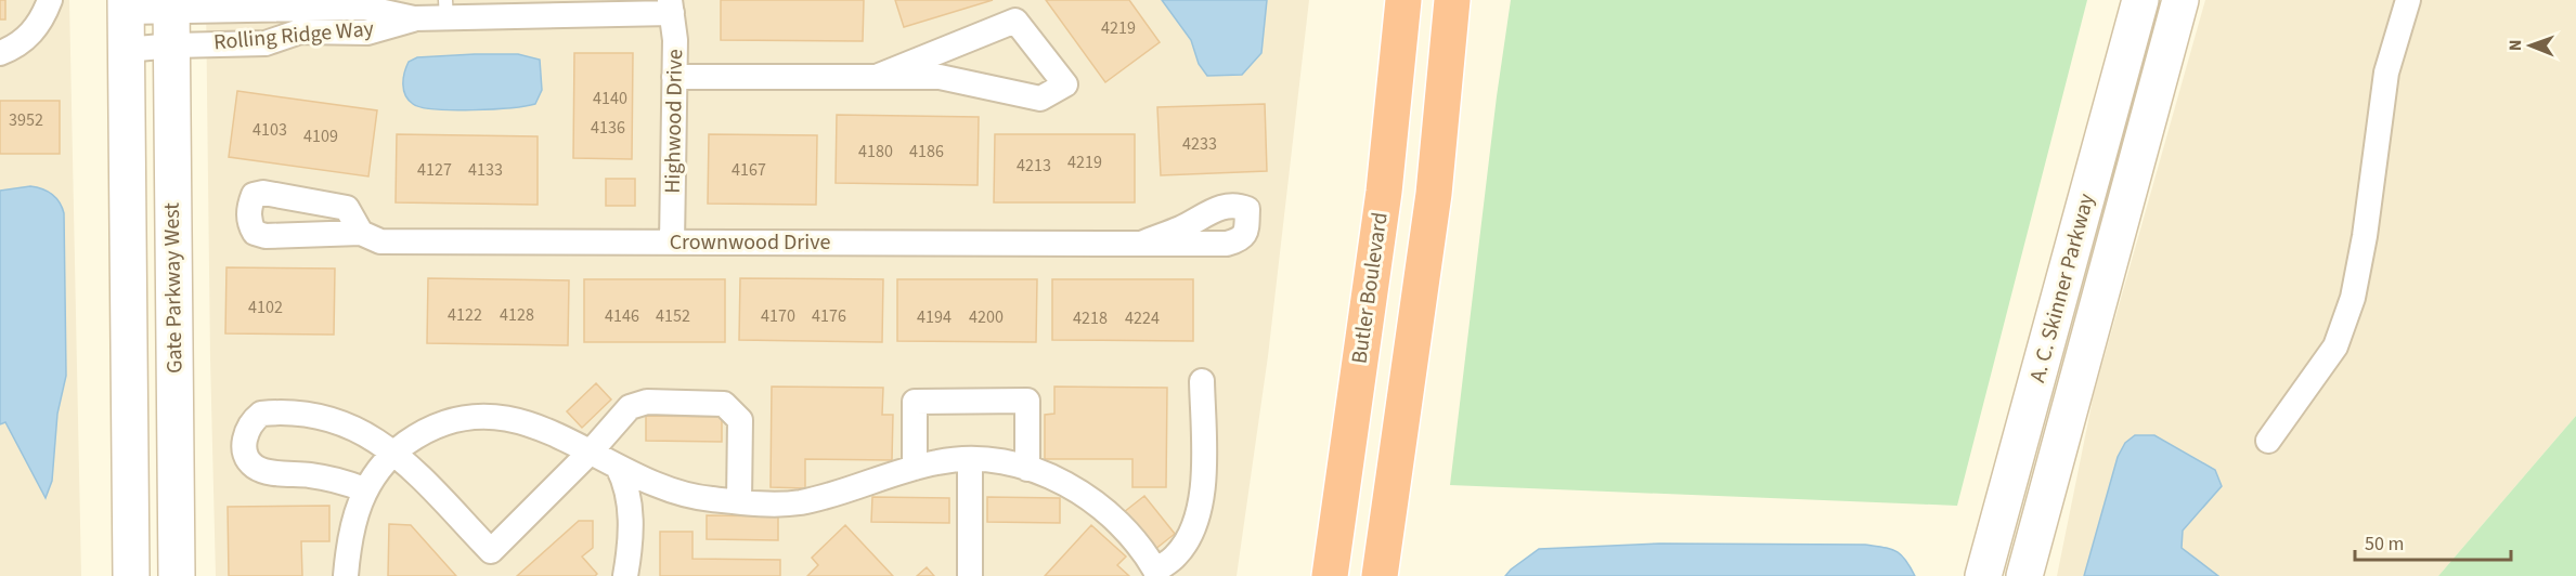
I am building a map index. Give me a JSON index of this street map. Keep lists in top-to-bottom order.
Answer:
{
  "streets": {
    "highway": ["Butler Boulevard"],
    "main road": ["Gate Parkway West", "A. C. Skinner Parkway"],
    "street": ["Rolling Ridge Way", "Highwood Drive", "Crownwood Drive"]
  },
  "crossings": [
    ["Rolling Ridge Way", "Highwood Drive"],
    ["Rolling Ridge Way", "Gate Parkway West"],
    ["Highwood Drive", "Crownwood Drive"]
  ],
  "house_numbers": [
    "4219",
    "4140",
    "3952",
    "4136",
    "4103",
    "4109",
    "4233",
    "4180",
    "4186",
    "4219",
    "4213",
    "4127",
    "4133",
    "4167",
    "4102",
    "4122",
    "4128",
    "4146",
    "4152",
    "4170",
    "4176",
    "4194",
    "4200",
    "4218",
    "4224"
  ],
  "scale_bar": "50 m",
  "north": "left"
}
